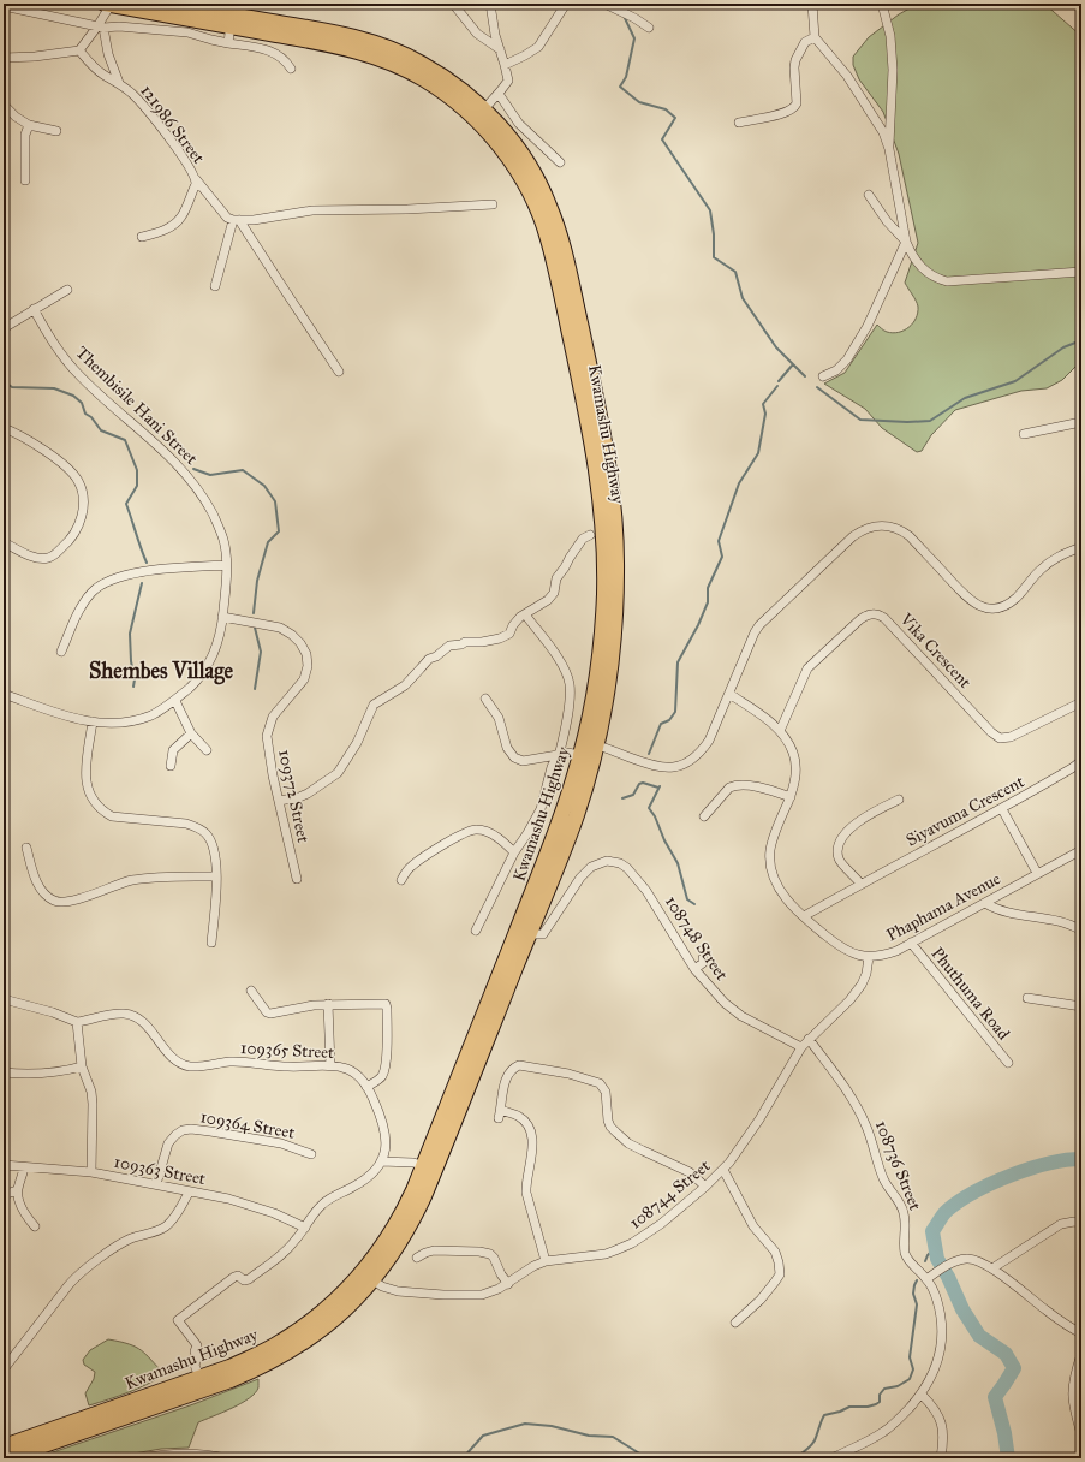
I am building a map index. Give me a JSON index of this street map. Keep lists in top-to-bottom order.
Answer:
{
  "streets": {
    "main road": ["Kwamashu Highway"],
    "street": [
      "121986 Street",
      "Thembisile Hani Street",
      "Vika Crescent",
      "109372 Street",
      "Siyavuma Crescent",
      "Phaphama Avenue",
      "108748 Street",
      "Phuthuma Road",
      "109365 Street",
      "109364 Street",
      "108736 Street",
      "109363 Street",
      "108744 Street"
    ]
  },
  "crossings": [
    ["Thembisile Hani Street", "109372 Street"],
    ["Kwamashu Highway", "108748 Street"],
    ["Kwamashu Highway", "108744 Street"],
    ["Phaphama Avenue", "Phuthuma Road"],
    ["Phaphama Avenue", "108744 Street"],
    ["108748 Street", "108744 Street"],
    ["109364 Street", "109363 Street"],
    ["108736 Street", "108744 Street"]
  ],
  "districts": ["Shembes Village"]
}
